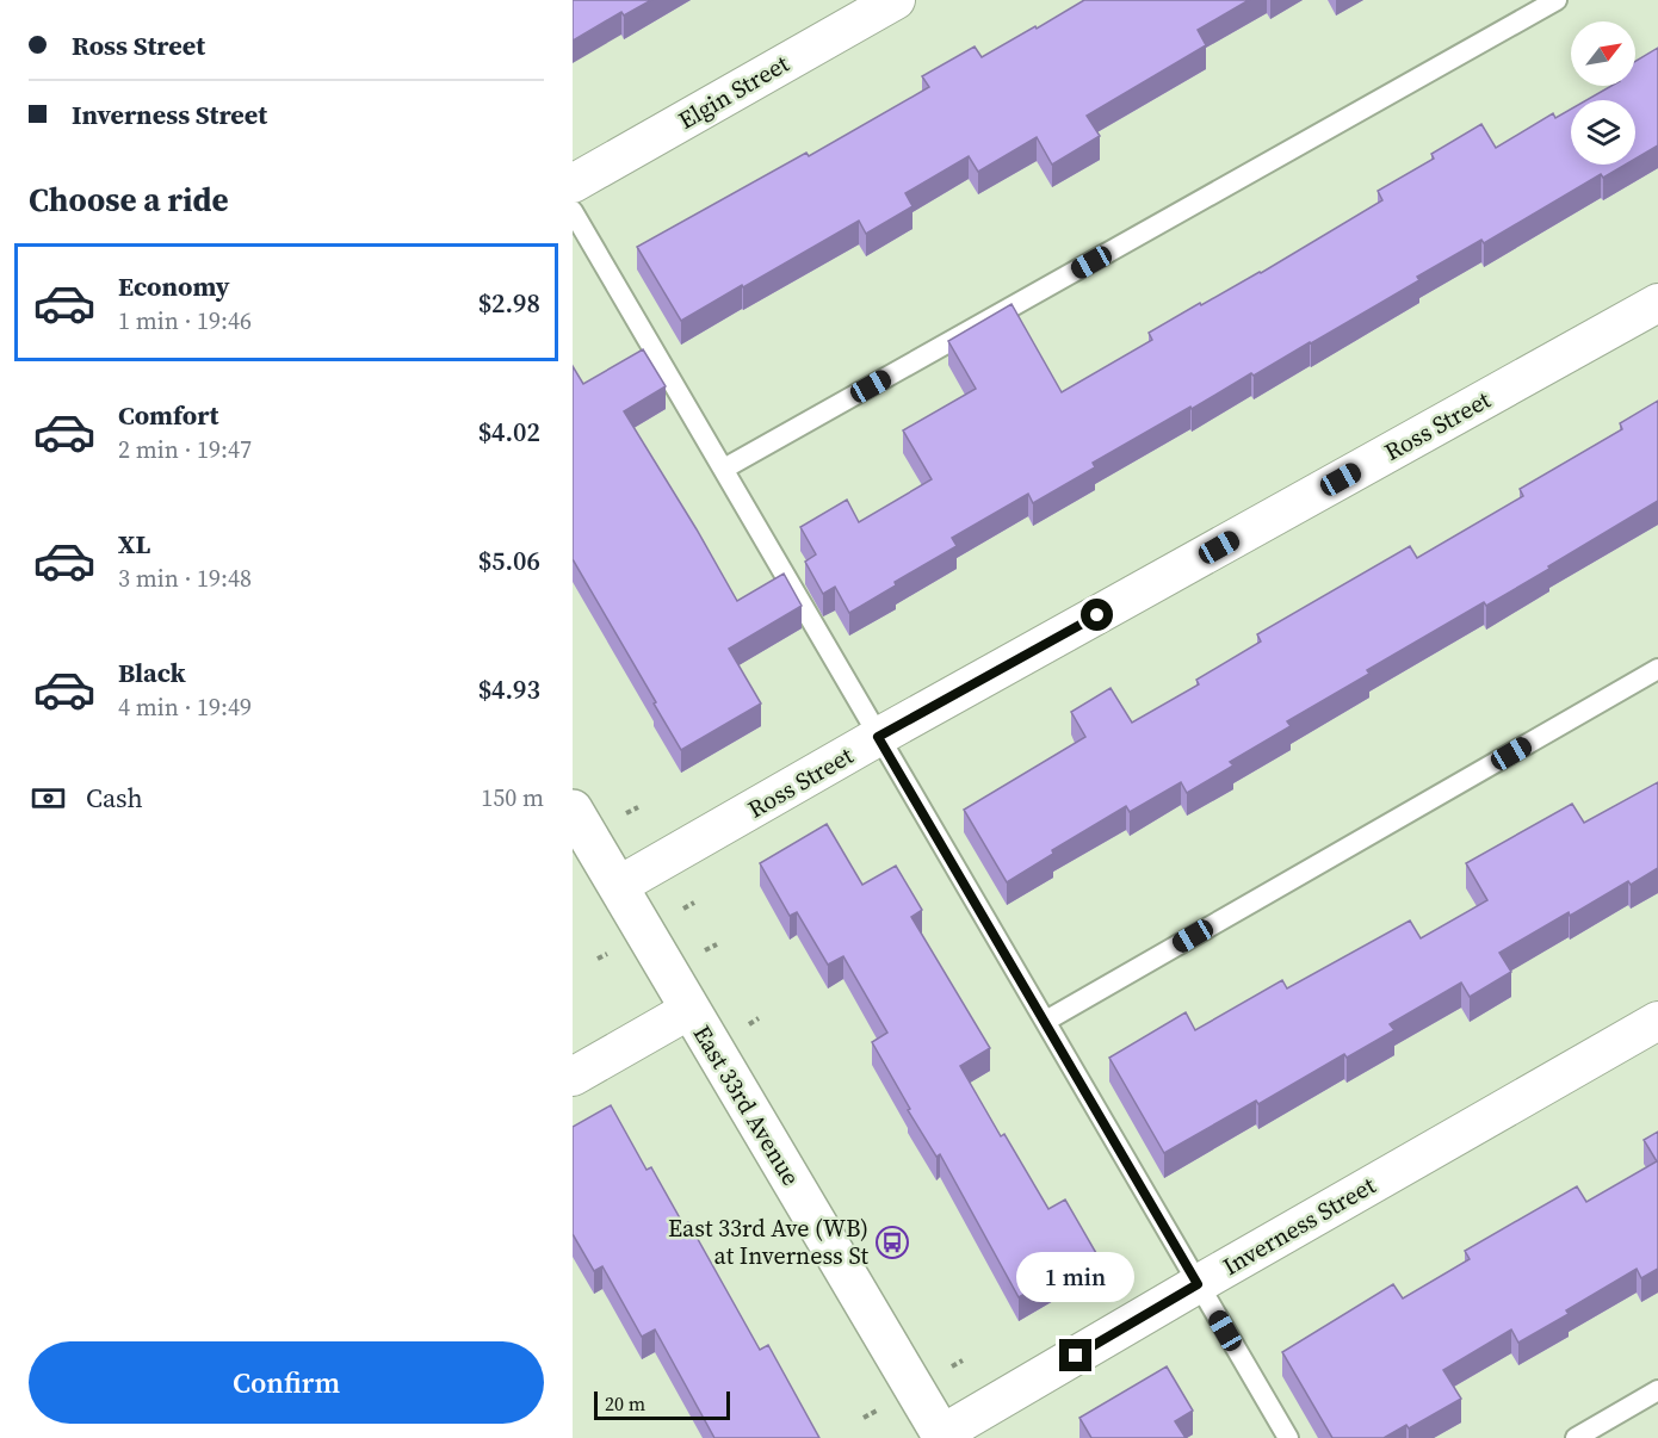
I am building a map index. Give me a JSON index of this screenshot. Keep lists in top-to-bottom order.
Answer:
{
  "streets": {
    "street": [
      "Elgin Street",
      "Ross Street",
      "East 33rd Avenue",
      "Inverness Street"
    ]
  },
  "crossings": [
    ["Ross Street", "East 33rd Avenue"],
    ["East 33rd Avenue", "Inverness Street"]
  ],
  "places": {
    "bus stop": ["East 33rd Ave (WB) at Inverness St"]
  },
  "scale_bar": "20 m",
  "north": "top right",
  "page": {
    "banner": ["Ross Street", "Inverness Street"],
    "heading": "Choose a ride",
    "list": [
      {
        "name": "Economy",
        "note": "1 min · 19:46",
        "value": "$2.98"
      },
      {
        "name": "Comfort",
        "note": "2 min · 19:47",
        "value": "$4.02"
      },
      {
        "name": "XL",
        "note": "3 min · 19:48",
        "value": "$5.06"
      },
      {
        "name": "Black",
        "note": "4 min · 19:49",
        "value": "$4.93"
      }
    ],
    "pay": ["Cash", "150 m"],
    "bubble": "1 min",
    "buttons": "Confirm",
    "scale": "20 m"
  }
}
